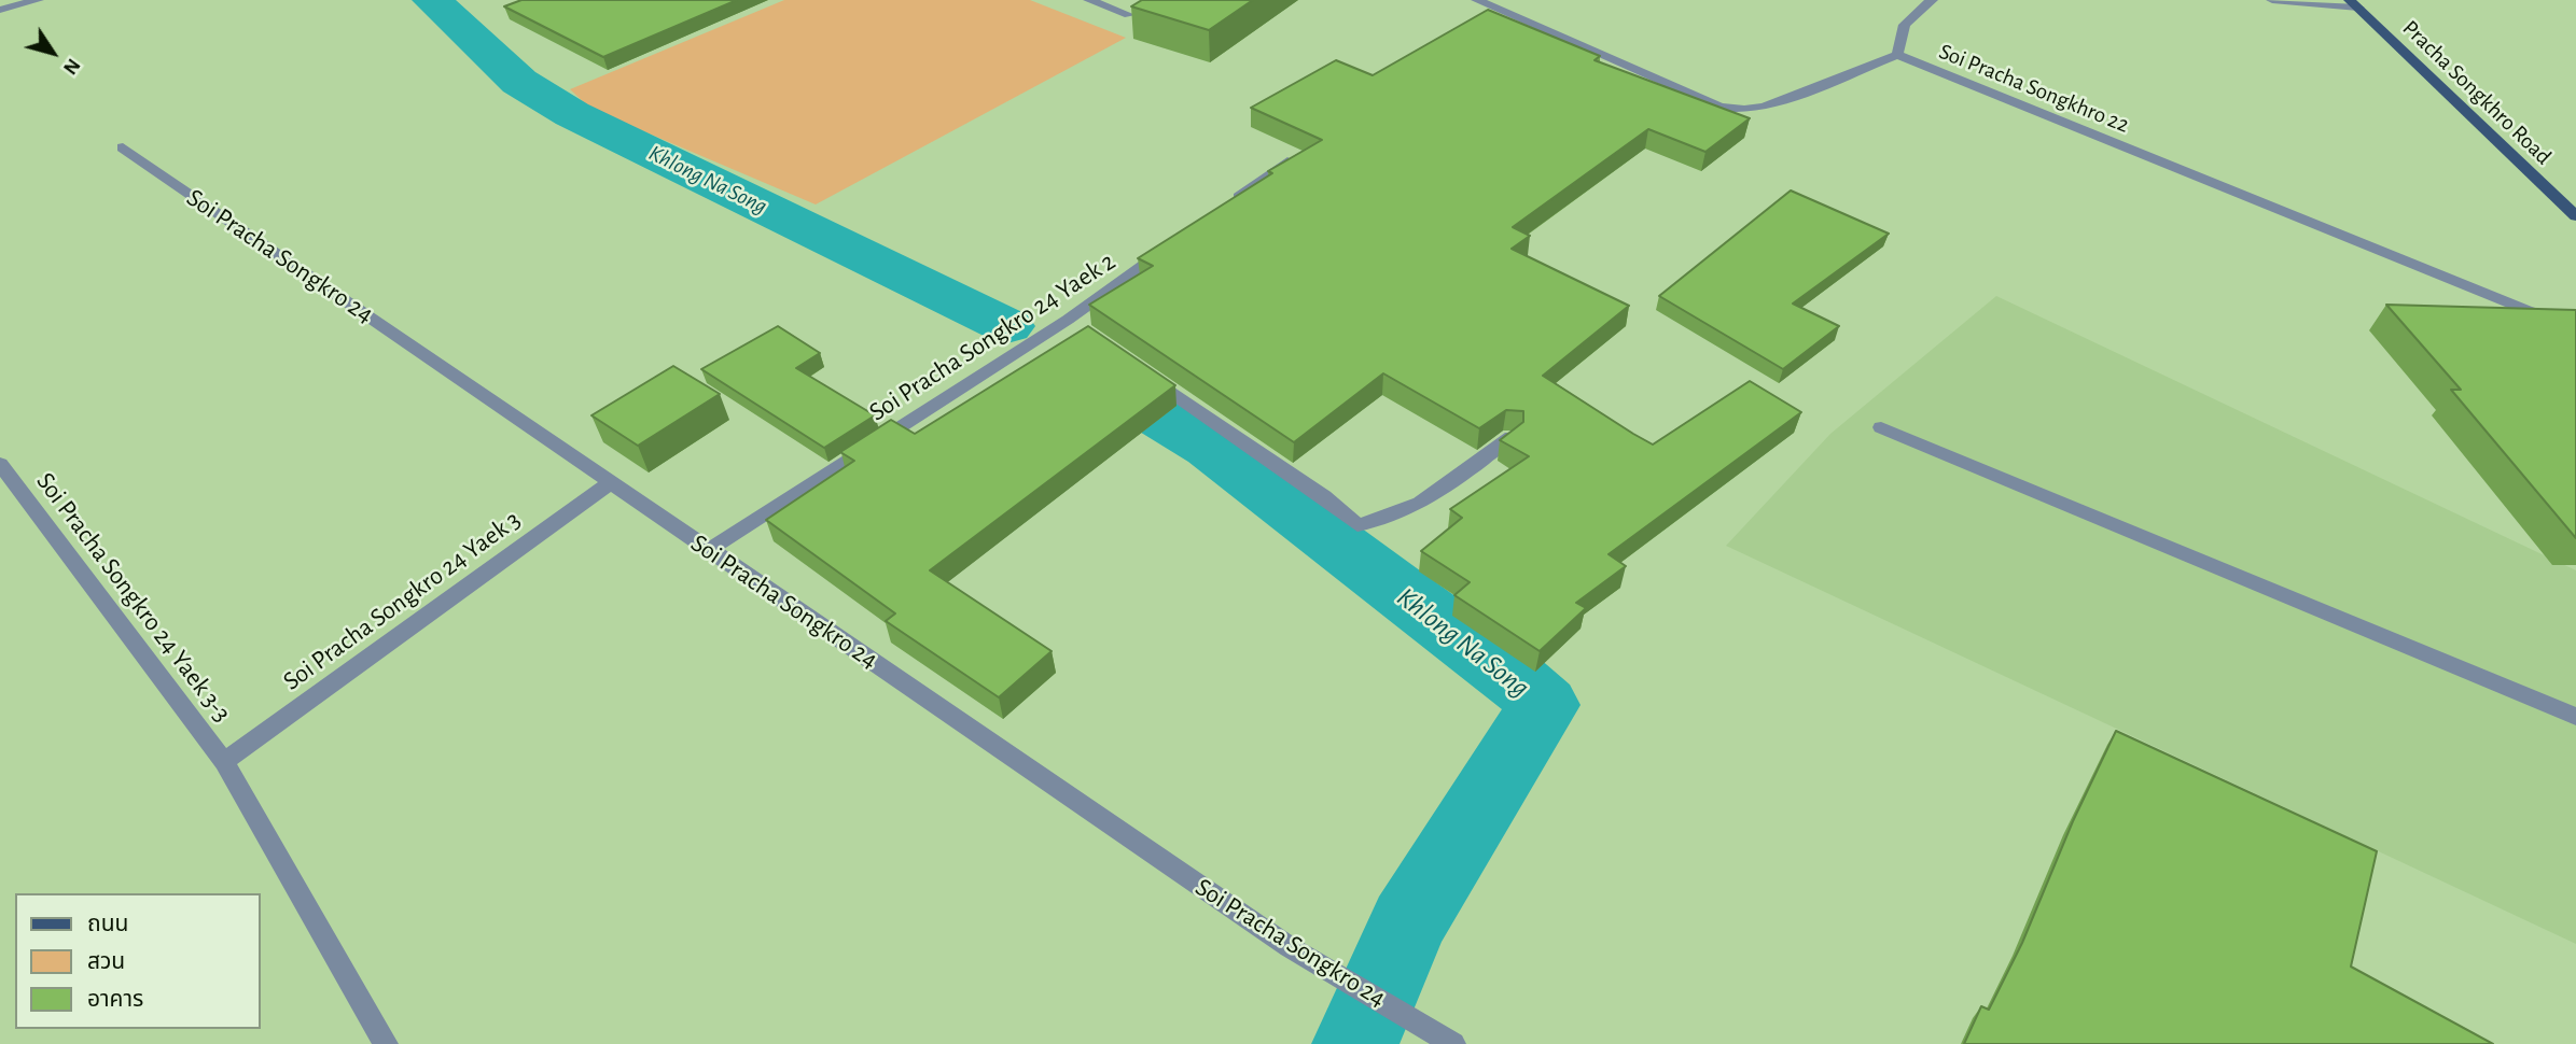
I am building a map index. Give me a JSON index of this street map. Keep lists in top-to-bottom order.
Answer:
{
  "streets": {
    "main road": ["Pracha Songkhro Road"],
    "street": [
      "Soi Pracha Songkhro 22",
      "Soi Pracha Songkro 24",
      "Soi Pracha Songkro 24 Yaek 2",
      "Soi Pracha Songkro 24 Yaek 3-3",
      "Soi Pracha Songkro 24 Yaek 3"
    ]
  },
  "crossings": [
    ["Soi Pracha Songkro 24", "Soi Pracha Songkro 24 Yaek 2"],
    ["Soi Pracha Songkro 24", "Soi Pracha Songkro 24 Yaek 3"],
    ["Soi Pracha Songkro 24 Yaek 3-3", "Soi Pracha Songkro 24 Yaek 3"]
  ],
  "water": ["Khlong Na Song"],
  "legend": ["ถนน", "สวน", "อาคาร"],
  "north": "bottom right"
}
